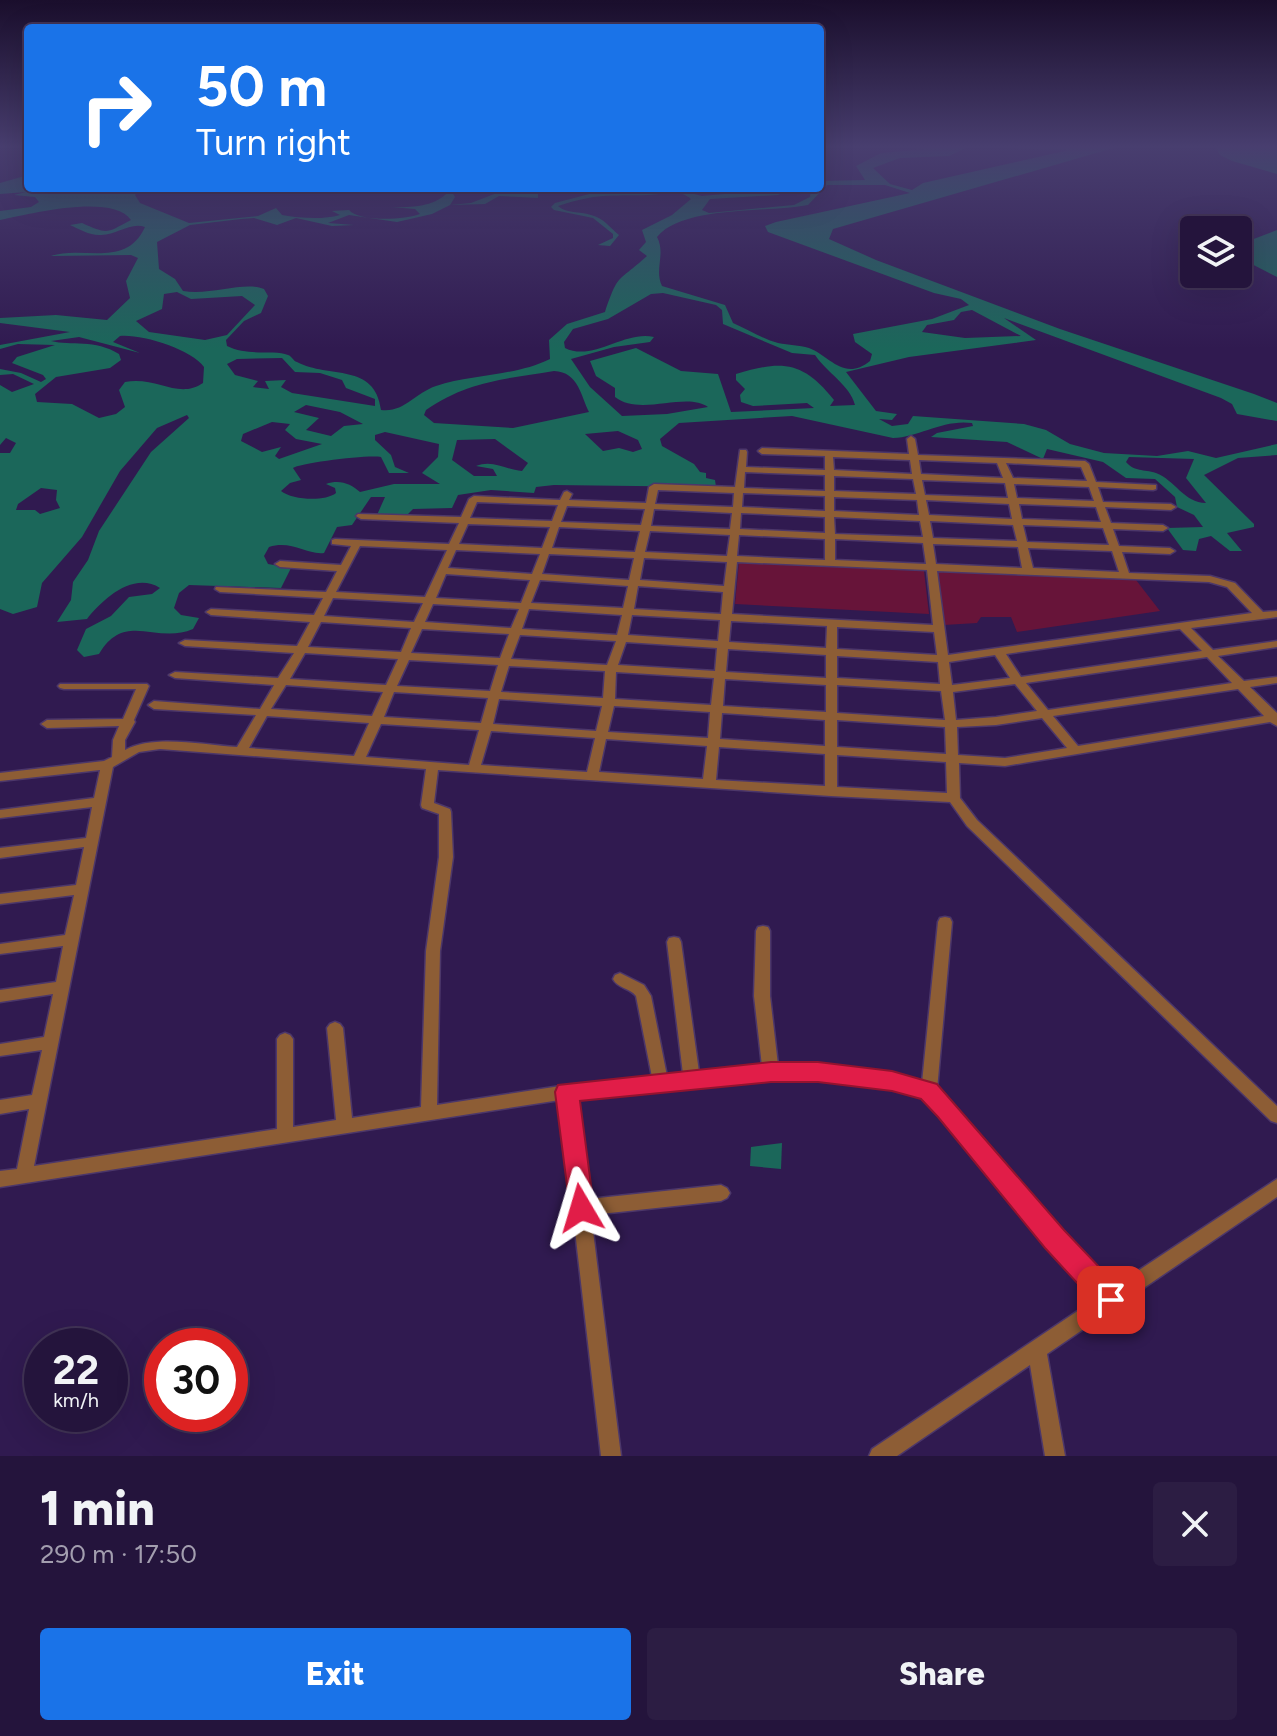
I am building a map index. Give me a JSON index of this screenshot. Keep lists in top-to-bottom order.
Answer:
{
  "page": {
    "turn": ["50 m", "Turn right"],
    "speed": "22 km/h",
    "limit": "30",
    "heading": ["1 min", "290 m · 17:50"],
    "buttons": ["Exit", "Share"]
  }
}
